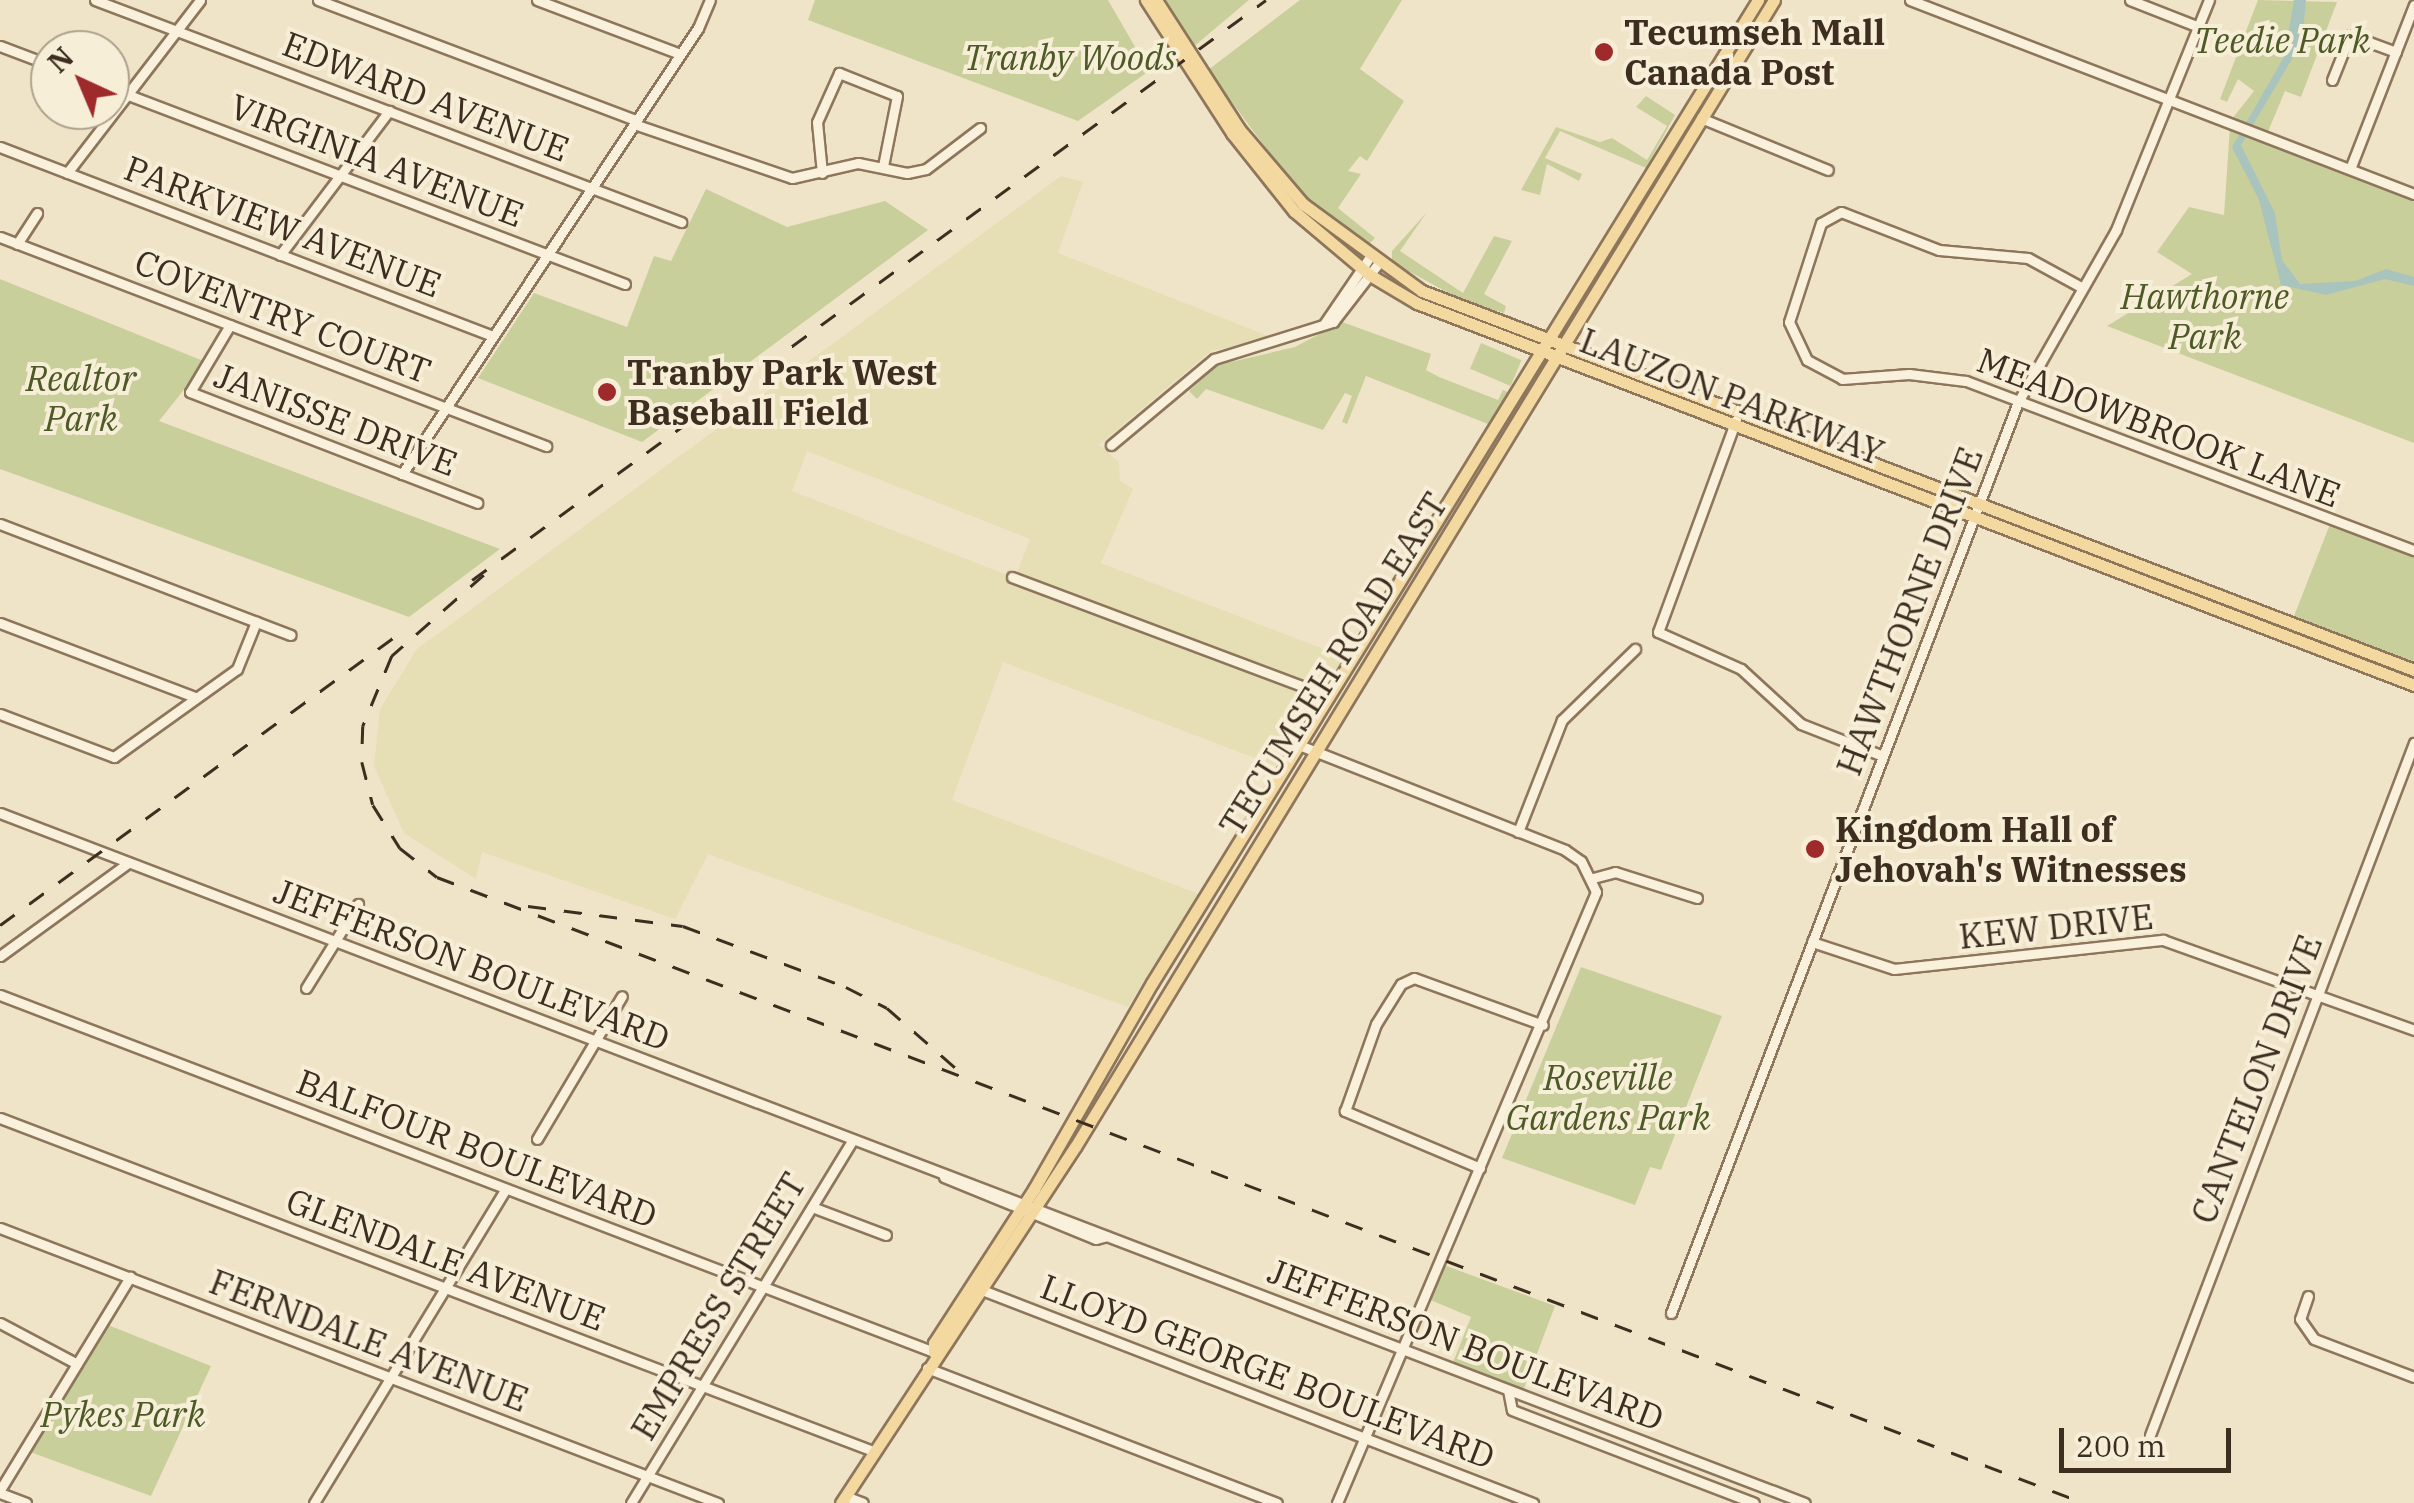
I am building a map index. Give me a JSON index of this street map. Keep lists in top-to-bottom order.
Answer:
{
  "streets": {
    "main road": ["LAUZON PARKWAY", "TECUMSEH ROAD EAST"],
    "street": [
      "EDWARD AVENUE",
      "VIRGINIA AVENUE",
      "PARKVIEW AVENUE",
      "COVENTRY COURT",
      "JANISSE DRIVE",
      "MEADOWBROOK LANE",
      "HAWTHORNE DRIVE",
      "KEW DRIVE",
      "JEFFERSON BOULEVARD",
      "CANTELON DRIVE",
      "BALFOUR BOULEVARD",
      "GLENDALE AVENUE",
      "EMPRESS STREET",
      "FERNDALE AVENUE",
      "LLOYD GEORGE BOULEVARD"
    ]
  },
  "crossings": [
    ["COVENTRY COURT", "JANISSE DRIVE"],
    ["LAUZON PARKWAY", "HAWTHORNE DRIVE"],
    ["LAUZON PARKWAY", "TECUMSEH ROAD EAST"],
    ["MEADOWBROOK LANE", "HAWTHORNE DRIVE"],
    ["HAWTHORNE DRIVE", "KEW DRIVE"],
    ["TECUMSEH ROAD EAST", "JEFFERSON BOULEVARD"],
    ["TECUMSEH ROAD EAST", "BALFOUR BOULEVARD"],
    ["TECUMSEH ROAD EAST", "GLENDALE AVENUE"],
    ["TECUMSEH ROAD EAST", "LLOYD GEORGE BOULEVARD"],
    ["KEW DRIVE", "CANTELON DRIVE"],
    ["JEFFERSON BOULEVARD", "EMPRESS STREET"],
    ["BALFOUR BOULEVARD", "EMPRESS STREET"],
    ["GLENDALE AVENUE", "EMPRESS STREET"],
    ["EMPRESS STREET", "FERNDALE AVENUE"]
  ],
  "parks": [
    "Teedie Park",
    "Tranby Woods",
    "Hawthorne Park",
    "Realtor Park",
    "Roseville Gardens Park",
    "Pykes Park"
  ],
  "places": ["Tecumseh Mall Canada Post", "Tranby Park West Baseball Field", "Kingdom Hall of Jehovah's Witnesses"],
  "scale_bar": "200 m",
  "north": "top left"
}
